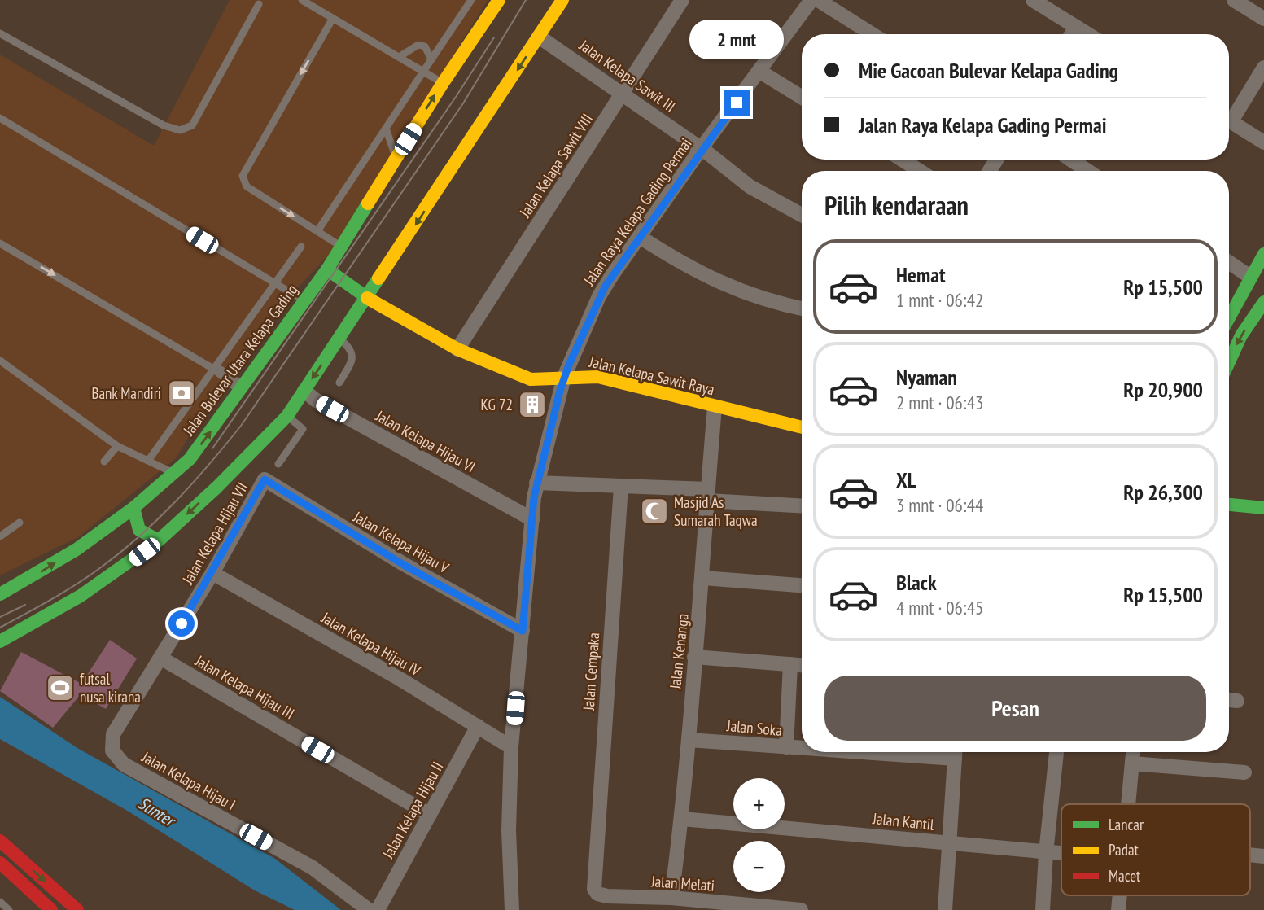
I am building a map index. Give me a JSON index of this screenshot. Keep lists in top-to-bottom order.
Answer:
{
  "streets": {
    "main road": ["Jalan Bulevar Utara Kelapa Gading", "Jalan Kelapa Sawit Raya"],
    "street": [
      "Jalan Kelapa Sawit III",
      "Jalan Kelapa Sawit VIII",
      "Jalan Raya Kelapa Gading Permai",
      "Jalan Kelapa Hijau VI",
      "Jalan Kelapa Hijau VII",
      "Jalan Kelapa Hijau V",
      "Jalan Kelapa Hijau IV",
      "Jalan Kenanga",
      "Jalan Cempaka",
      "Jalan Kelapa Hijau III",
      "Jalan Soka",
      "Jalan Kelapa Hijau I",
      "Jalan Kelapa Hijau II",
      "Jalan Kantil",
      "Jalan Melati"
    ]
  },
  "crossings": [
    ["Jalan Kelapa Sawit III", "Jalan Kelapa Sawit VIII"],
    ["Jalan Kelapa Sawit III", "Jalan Raya Kelapa Gading Permai"],
    ["Jalan Kelapa Sawit VIII", "Jalan Kelapa Sawit Raya"],
    ["Jalan Raya Kelapa Gading Permai", "Jalan Kelapa Sawit Raya"],
    ["Jalan Raya Kelapa Gading Permai", "Jalan Kelapa Hijau VI"],
    ["Jalan Raya Kelapa Gading Permai", "Jalan Kelapa Hijau V"],
    ["Jalan Raya Kelapa Gading Permai", "Jalan Kelapa Hijau IV"],
    ["Jalan Bulevar Utara Kelapa Gading", "Jalan Kelapa Sawit Raya"],
    ["Jalan Kelapa Sawit Raya", "Jalan Kenanga"],
    ["Jalan Kelapa Hijau VII", "Jalan Kelapa Hijau V"],
    ["Jalan Kelapa Hijau VII", "Jalan Kelapa Hijau IV"],
    ["Jalan Kelapa Hijau VII", "Jalan Kelapa Hijau III"],
    ["Jalan Kelapa Hijau VII", "Jalan Kelapa Hijau I"],
    ["Jalan Kelapa Hijau IV", "Jalan Kelapa Hijau II"],
    ["Jalan Kenanga", "Jalan Soka"],
    ["Jalan Kenanga", "Jalan Kantil"],
    ["Jalan Kenanga", "Jalan Melati"],
    ["Jalan Cempaka", "Jalan Melati"],
    ["Jalan Kelapa Hijau III", "Jalan Kelapa Hijau II"]
  ],
  "water": ["Sunter"],
  "places": {
    "bank": ["Bank Mandiri"],
    "building": ["KG 72"],
    "mosque": ["Masjid As Sumarah Taqwa"],
    "sports": ["futsal nusa kirana"]
  },
  "legend": ["Lancar", "Padat", "Macet"],
  "page": {
    "bubble": "2 mnt",
    "banner": ["Mie Gacoan Bulevar Kelapa Gading", "Jalan Raya Kelapa Gading Permai"],
    "heading": "Pilih kendaraan",
    "list": [
      {
        "name": "Hemat",
        "note": "1 mnt · 06:42",
        "value": "Rp 15,500"
      },
      {
        "name": "Nyaman",
        "note": "2 mnt · 06:43",
        "value": "Rp 20,900"
      },
      {
        "name": "XL",
        "note": "3 mnt · 06:44",
        "value": "Rp 26,300"
      },
      {
        "name": "Black",
        "note": "4 mnt · 06:45",
        "value": "Rp 15,500"
      }
    ],
    "buttons": "Pesan",
    "map_buttons": ["+", "−"]
  }
}
